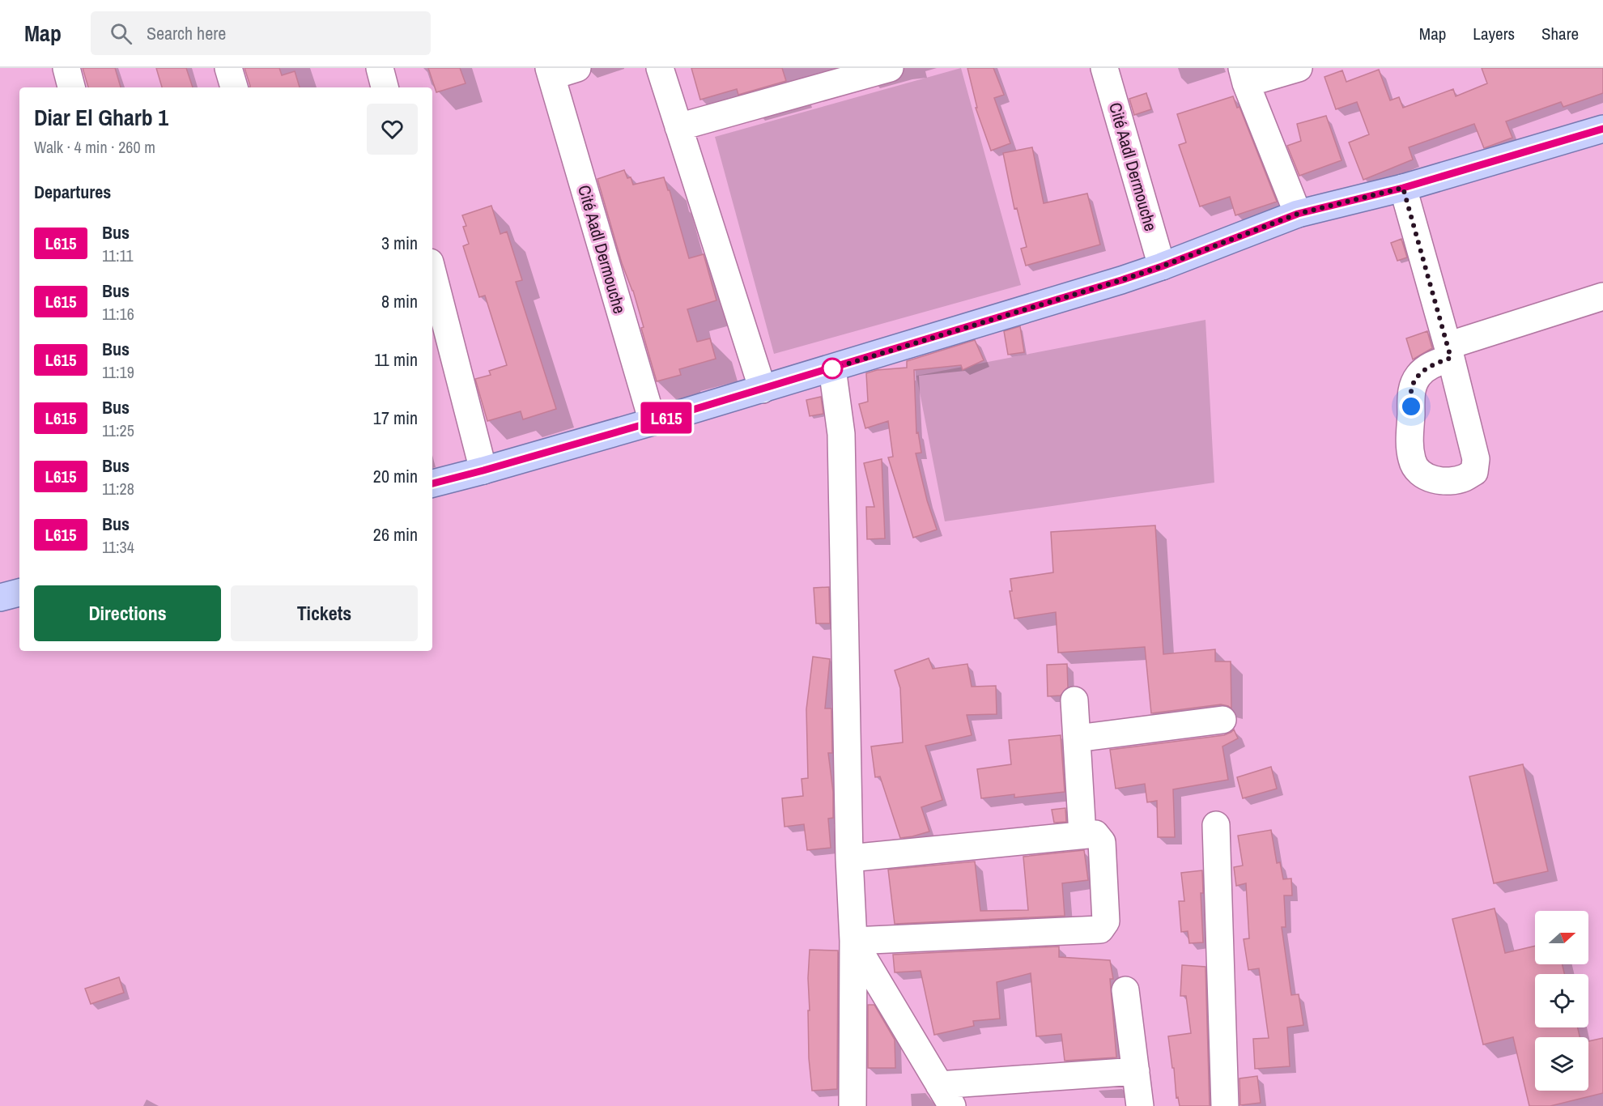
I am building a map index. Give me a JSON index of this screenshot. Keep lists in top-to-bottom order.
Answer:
{
  "streets": {
    "street": ["Cité Aadl Dermouche"]
  },
  "lines": ["bus line L615"],
  "north": "right",
  "page": {
    "header": "Map",
    "search": "Search here",
    "nav": ["Map", "Layers", "Share"],
    "on_map": "L615",
    "heading": [
      ["Diar El Gharb 1", "Walk · 4 min · 260 m"],
      "Departures"
    ],
    "list": [
      {
        "mark": "L615",
        "name": "Bus",
        "note": "11:11",
        "value": "3 min"
      },
      {
        "mark": "L615",
        "name": "Bus",
        "note": "11:16",
        "value": "8 min"
      },
      {
        "mark": "L615",
        "name": "Bus",
        "note": "11:19",
        "value": "11 min"
      },
      {
        "mark": "L615",
        "name": "Bus",
        "note": "11:25",
        "value": "17 min"
      },
      {
        "mark": "L615",
        "name": "Bus",
        "note": "11:28",
        "value": "20 min"
      },
      {
        "mark": "L615",
        "name": "Bus",
        "note": "11:34",
        "value": "26 min"
      }
    ],
    "buttons": ["Directions", "Tickets"]
  }
}
